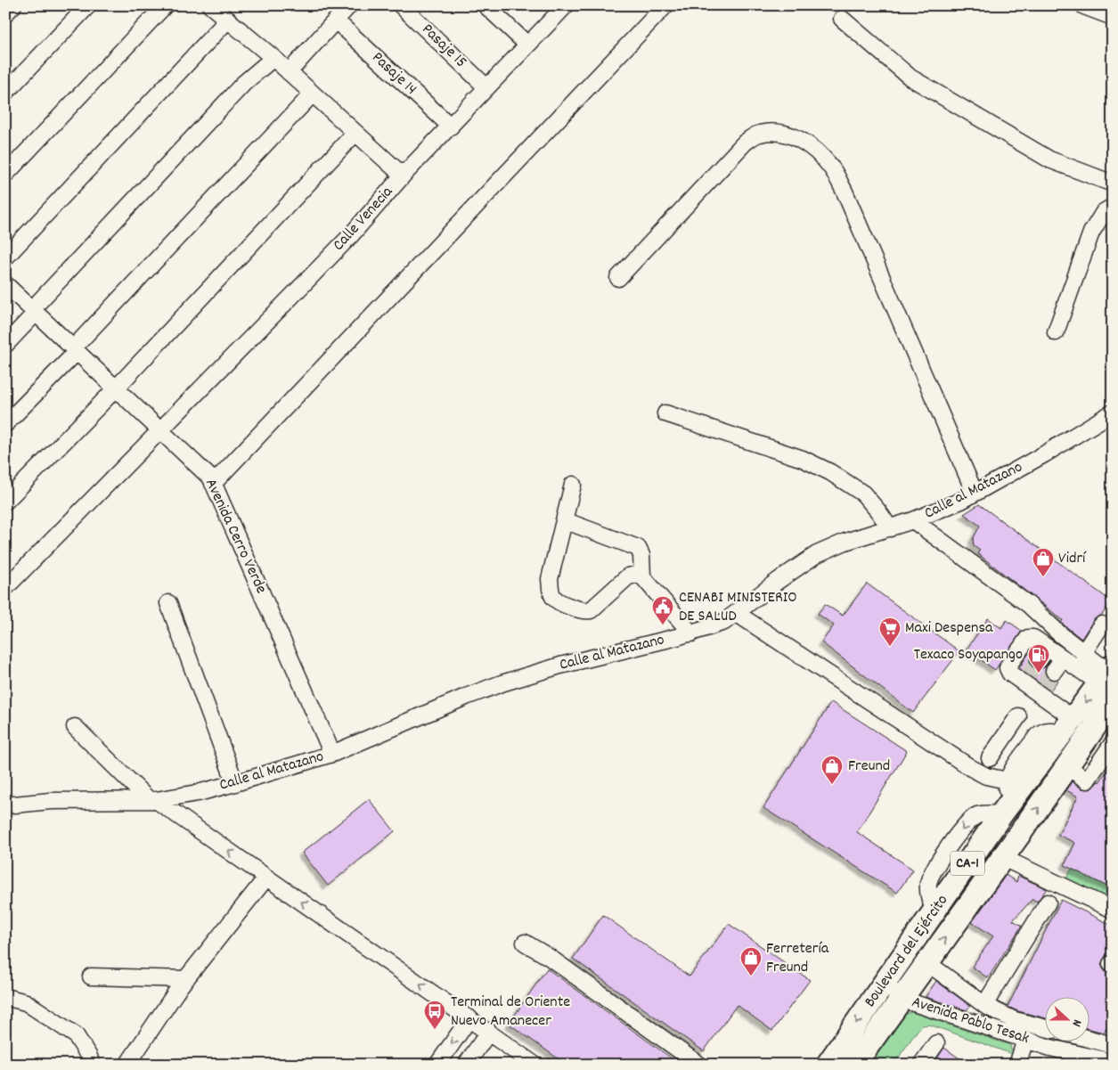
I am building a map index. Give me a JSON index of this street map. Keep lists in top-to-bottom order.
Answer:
{
  "streets": {
    "highway": ["CA-1", "Boulevard del Ejército"],
    "street": [
      "Pasaje 15",
      "Pasaje 14",
      "Calle Venecia",
      "Calle al Matazano",
      "Avenida Cerro Verde",
      "Avenida Pablo Tesak"
    ]
  },
  "crossings": [
    ["Pasaje 15", "Calle Venecia"],
    ["Pasaje 14", "Calle Venecia"],
    ["Calle Venecia", "Avenida Cerro Verde"],
    ["Calle al Matazano", "Avenida Cerro Verde"],
    ["Boulevard del Ejército", "Avenida Pablo Tesak"]
  ],
  "places": {
    "shop": ["Vidrí", "Freund", "Ferretería Freund"],
    "public building": ["CENABI MINISTERIO DE SALUD"],
    "supermarket": ["Maxi Despensa"],
    "fuel station": ["Texaco Soyapango"],
    "bus stop": ["Terminal de Oriente Nuevo Amanecer"]
  },
  "north": "right"
}
